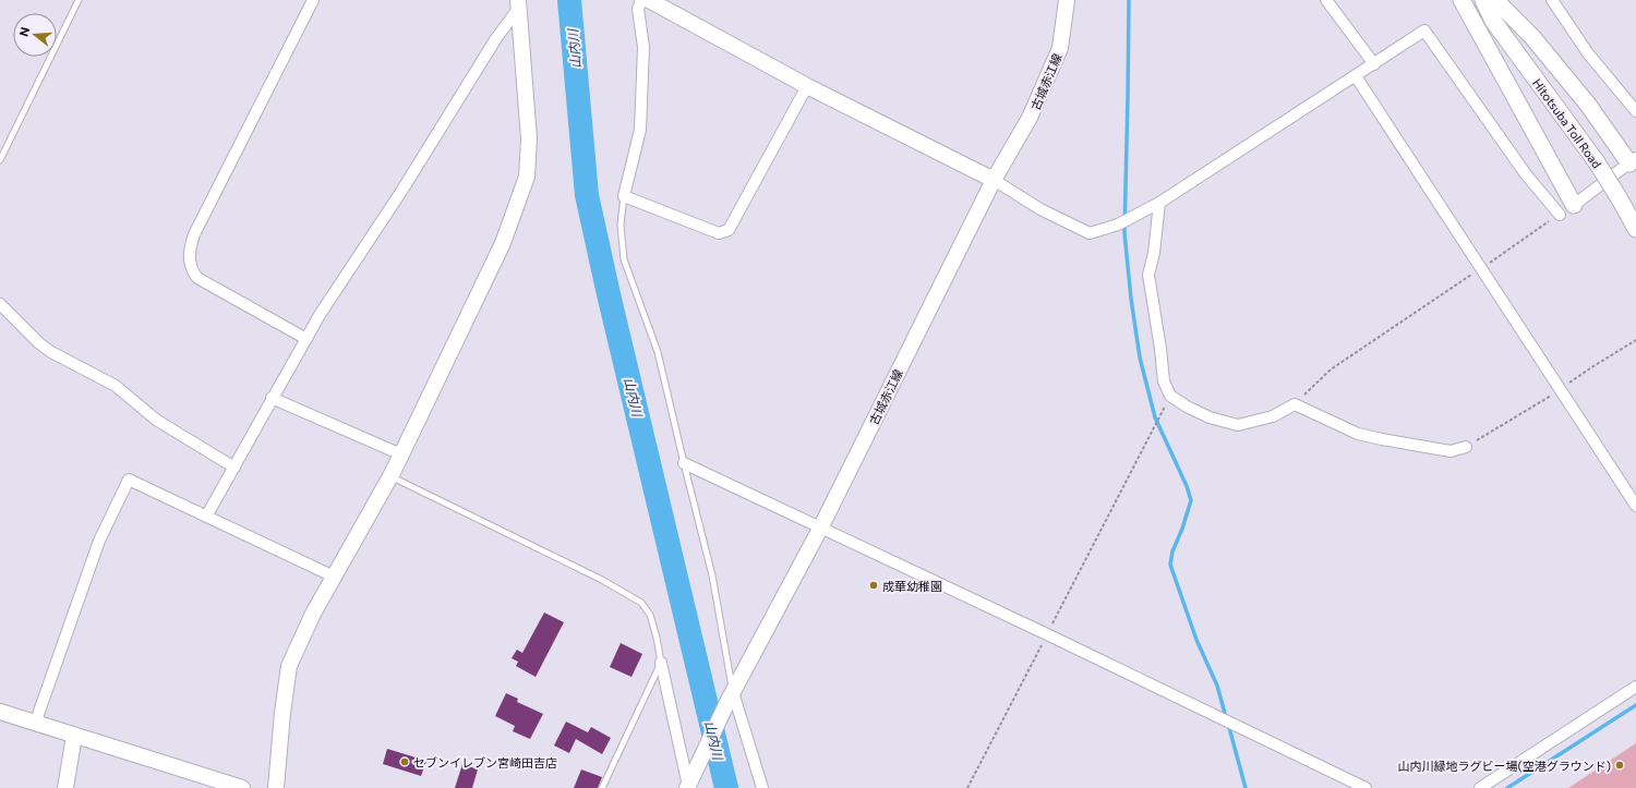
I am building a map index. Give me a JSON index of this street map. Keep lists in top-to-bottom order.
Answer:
{
  "streets": {
    "main road": ["Hitotsuba Toll Road"],
    "street": ["古城赤江線"]
  },
  "water": ["山内川"],
  "places": ["成華幼稚園", "セブンイレブン宮崎田吉店", "山内川緑地ラグビー場(空港グラウンド)"],
  "north": "left"
}
